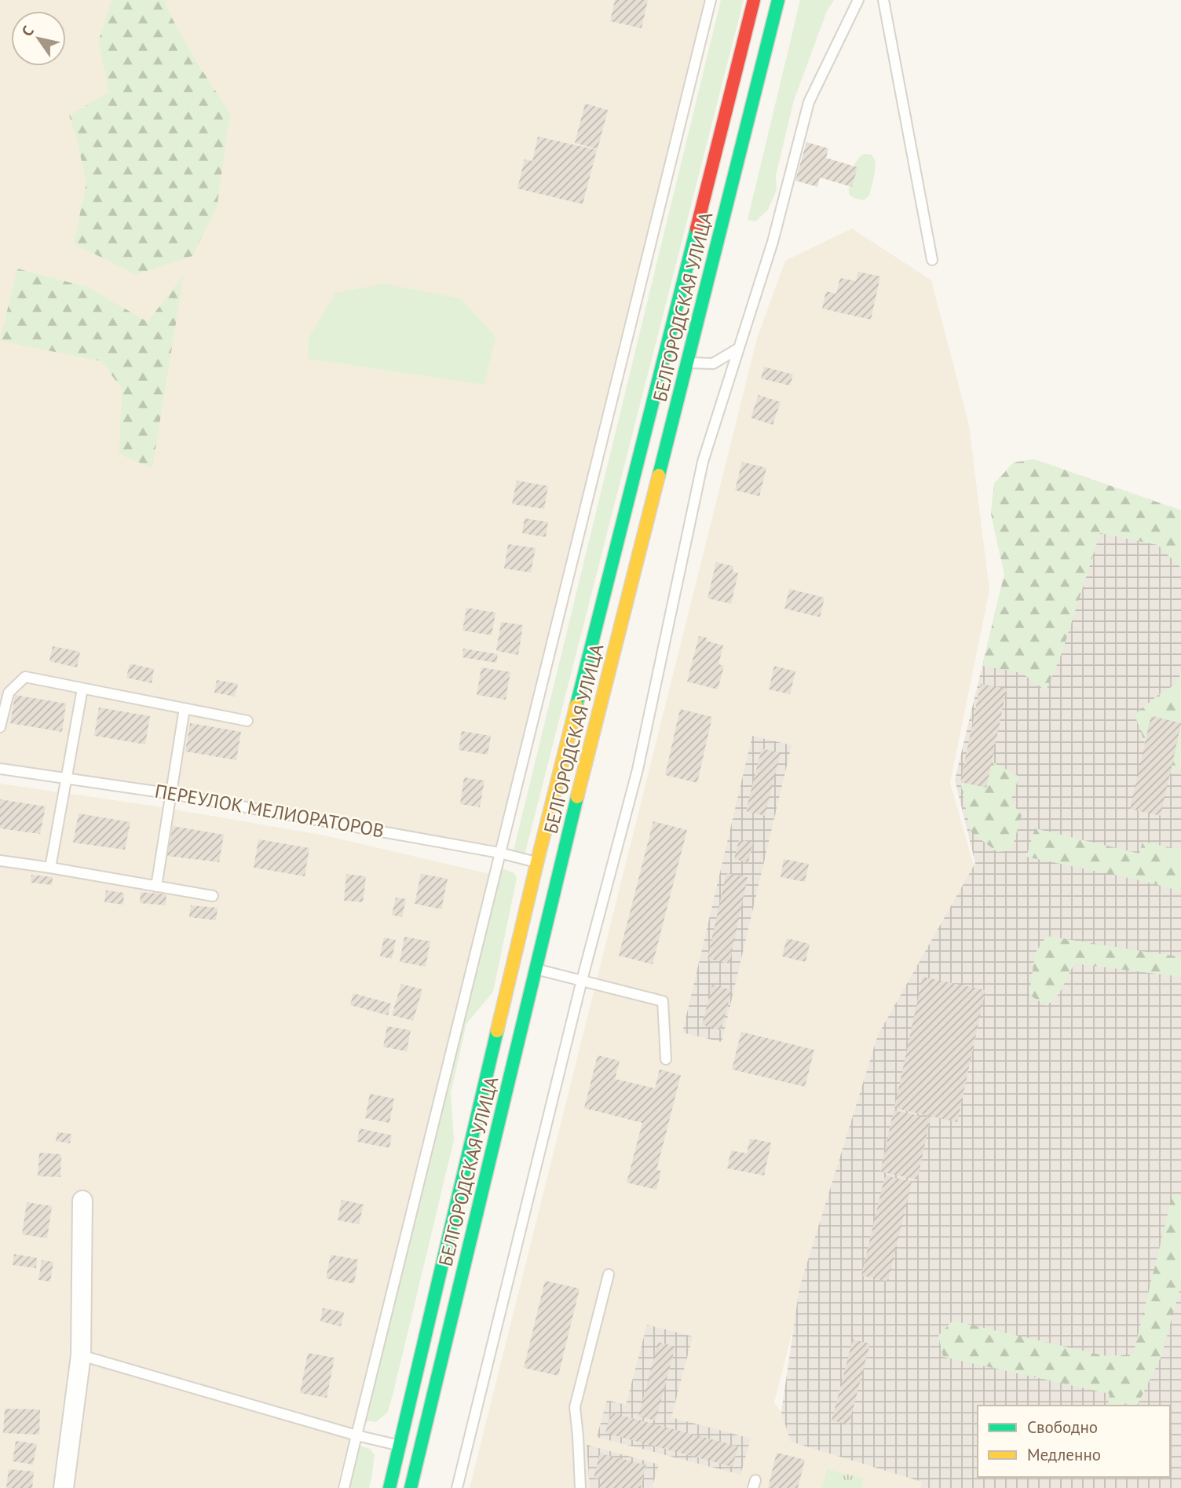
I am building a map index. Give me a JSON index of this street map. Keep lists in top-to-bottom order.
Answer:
{
  "streets": {
    "main road": ["БЕЛГОРОДСКАЯ УЛИЦА"],
    "lane": ["ПЕРЕУЛОК МЕЛИОРАТОРОВ"]
  },
  "crossings": [
    ["БЕЛГОРОДСКАЯ УЛИЦА", "ПЕРЕУЛОК МЕЛИОРАТОРОВ"]
  ],
  "legend": ["Свободно", "Медленно"],
  "north": "top left"
}
